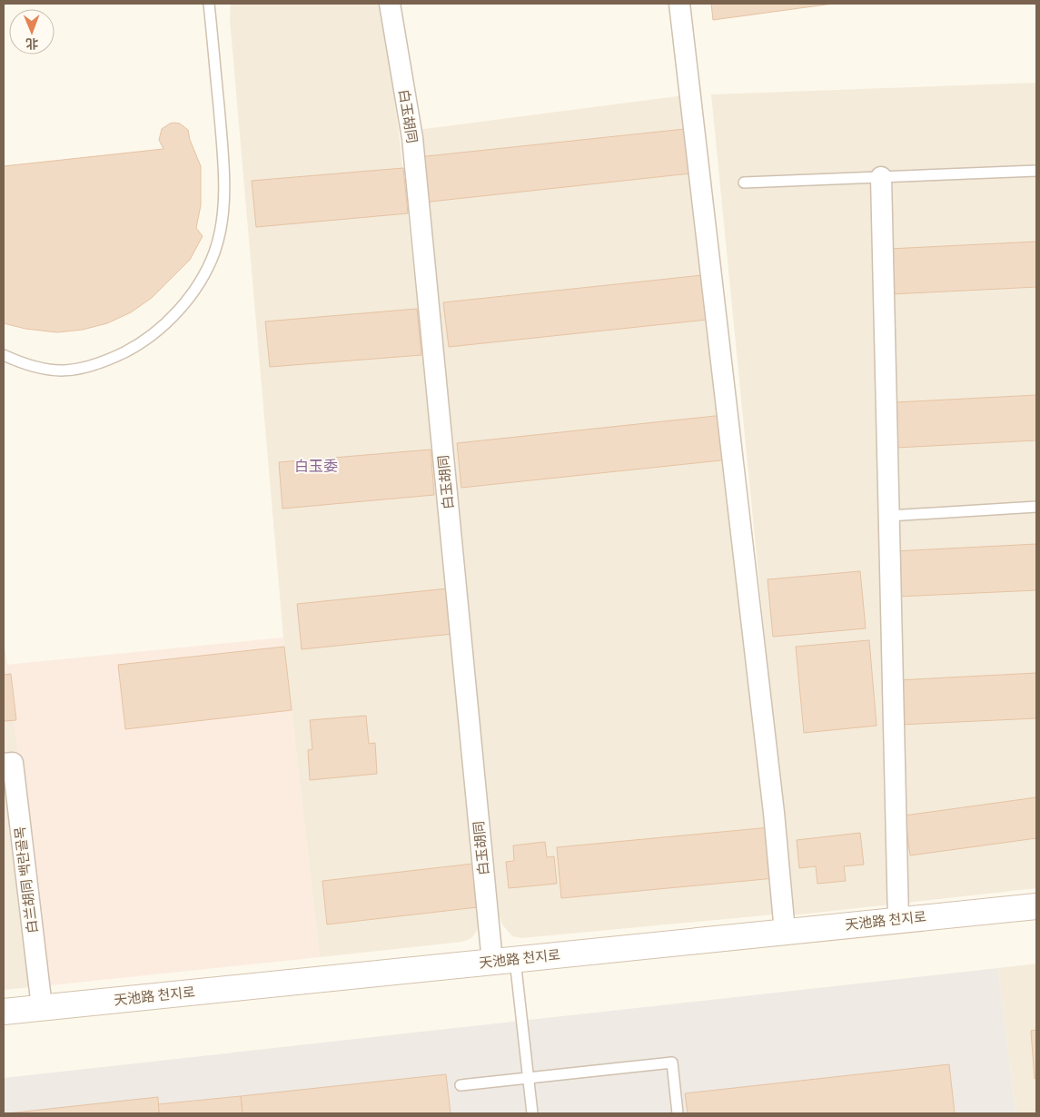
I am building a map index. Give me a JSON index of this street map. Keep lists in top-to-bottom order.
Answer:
{
  "streets": {
    "street": ["白玉胡同", "白兰胡同 백란골목", "天池路 천지로"]
  },
  "crossings": [
    ["白玉胡同", "天池路 천지로"],
    ["白兰胡同 백란골목", "天池路 천지로"]
  ],
  "districts": ["白玉委"],
  "north": "bottom"
}
